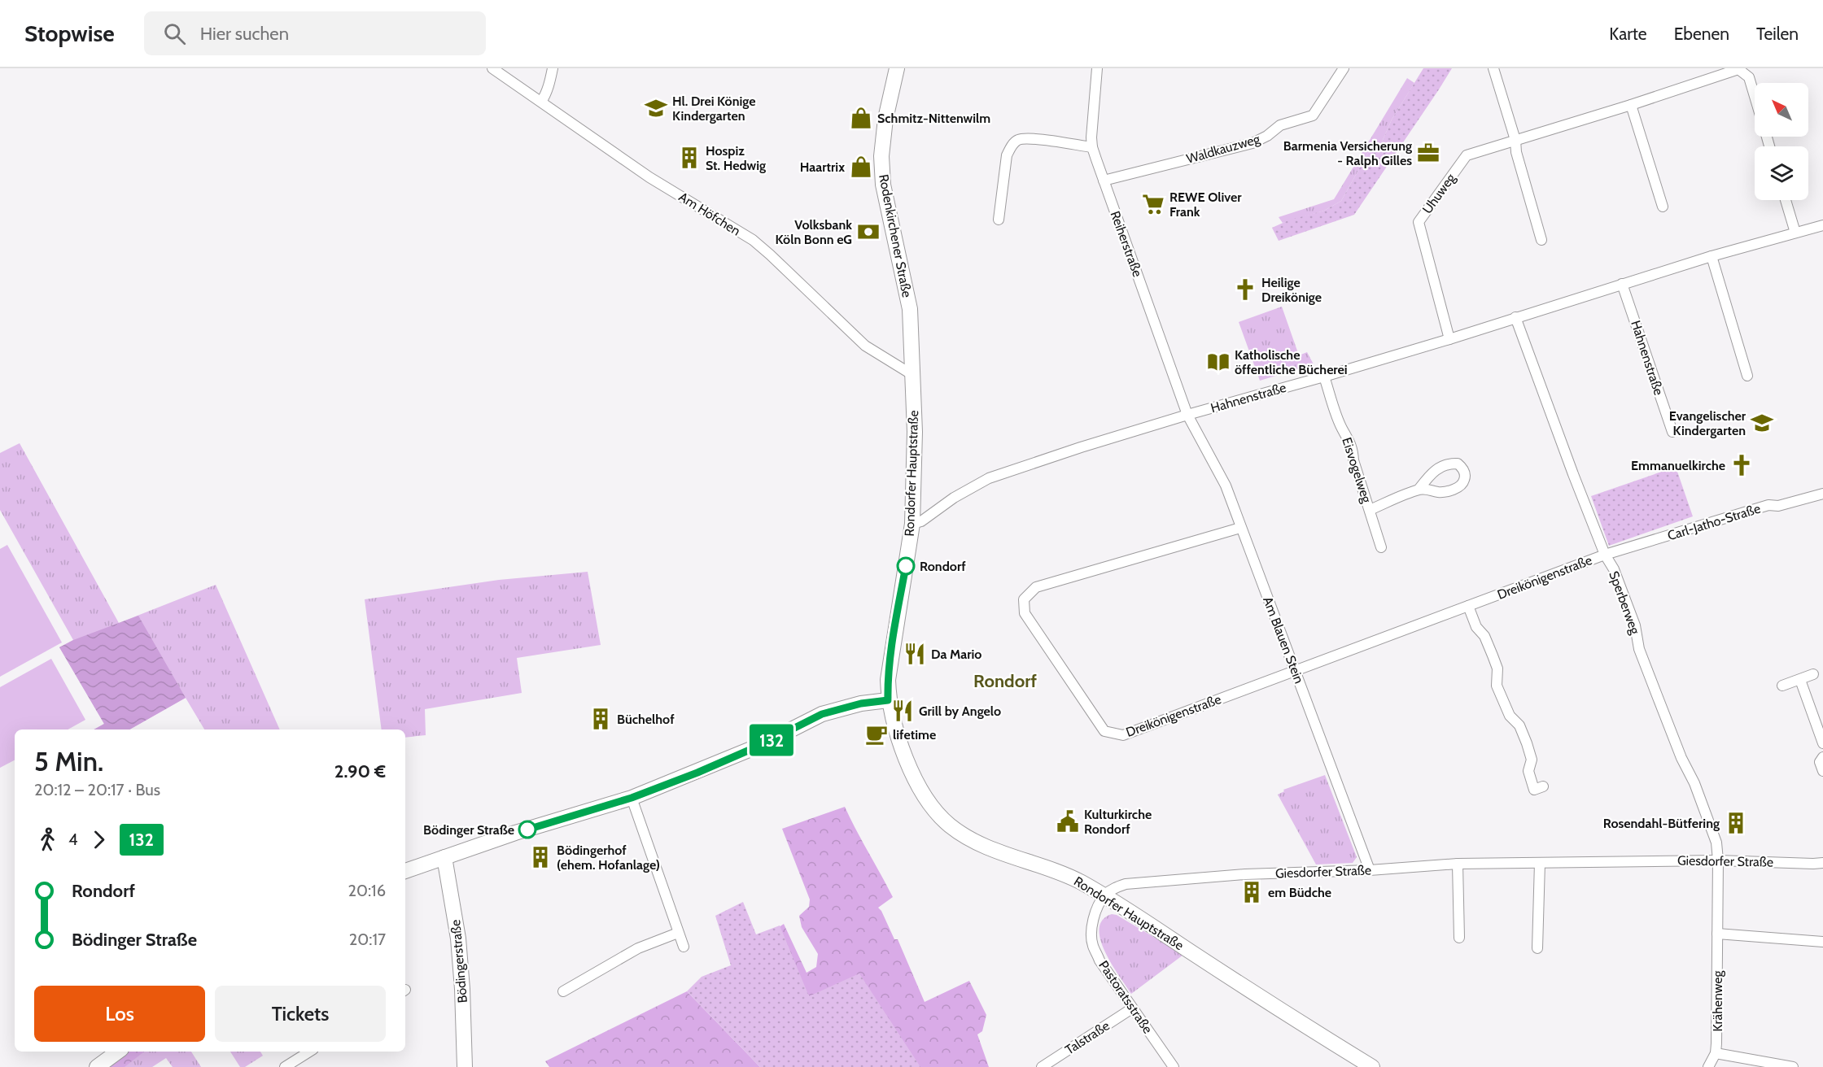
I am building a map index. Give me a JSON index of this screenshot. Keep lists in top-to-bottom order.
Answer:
{
  "streets": {
    "main road": ["Rodenkirchener Straße", "Rondorfer Hauptstraße", "Bödingerstraße"],
    "street": [
      "Waldkauzweg",
      "Uhuweg",
      "Am Höfchen",
      "Reiherstraße",
      "Hahnenstraße",
      "Eisvogelweg",
      "Carl-Jatho-Straße",
      "Dreikönigenstraße",
      "Sperberweg",
      "Am Blauen Stein",
      "Giesdorfer Straße",
      "Pastoratsstraße",
      "Krähenweg",
      "Talstraße"
    ]
  },
  "crossings": [
    ["Waldkauzweg", "Reiherstraße"],
    ["Uhuweg", "Hahnenstraße"],
    ["Am Höfchen", "Rodenkirchener Straße"],
    ["Am Höfchen", "Rondorfer Hauptstraße"],
    ["Rodenkirchener Straße", "Rondorfer Hauptstraße"],
    ["Reiherstraße", "Hahnenstraße"],
    ["Reiherstraße", "Am Blauen Stein"],
    ["Hahnenstraße", "Eisvogelweg"],
    ["Hahnenstraße", "Rondorfer Hauptstraße"],
    ["Hahnenstraße", "Sperberweg"],
    ["Hahnenstraße", "Am Blauen Stein"],
    ["Rondorfer Hauptstraße", "Giesdorfer Straße"],
    ["Rondorfer Hauptstraße", "Pastoratsstraße"],
    ["Carl-Jatho-Straße", "Dreikönigenstraße"],
    ["Carl-Jatho-Straße", "Sperberweg"],
    ["Dreikönigenstraße", "Sperberweg"],
    ["Dreikönigenstraße", "Am Blauen Stein"],
    ["Sperberweg", "Giesdorfer Straße"],
    ["Sperberweg", "Krähenweg"],
    ["Am Blauen Stein", "Giesdorfer Straße"],
    ["Giesdorfer Straße", "Pastoratsstraße"],
    ["Giesdorfer Straße", "Krähenweg"],
    ["Pastoratsstraße", "Talstraße"]
  ],
  "districts": ["Rondorf"],
  "places": {
    "school or university": ["Hl. Drei Könige Kindergarten", "Evangelischer Kindergarten"],
    "shop": ["Schmitz-Nittenwilm", "Haartrix"],
    "office": ["Barmenia Versicherung - Ralph Gilles"],
    "building": [
      "Hospiz St. Hedwig",
      "Büchelhof",
      "Rosendahl-Bütfering",
      "Bödingerhof (ehem. Hofanlage)",
      "em Büdche"
    ],
    "supermarket": ["REWE Oliver Frank"],
    "bank": ["Volksbank Köln Bonn eG"],
    "church": ["Heilige Dreikönige", "Emmanuelkirche"],
    "library": ["Katholische öffentliche Bücherei"],
    "other": ["Rondorf", "Bödinger Straße"],
    "restaurant": ["Da Mario", "Grill by Angelo"],
    "cafe": ["lifetime"],
    "public building": ["Kulturkirche Rondorf"]
  },
  "lines": ["bus line 132"],
  "north": "top left",
  "page": {
    "header": "Stopwise",
    "search": "Hier suchen",
    "nav": ["Karte", "Ebenen", "Teilen"],
    "on_map": "132",
    "heading": ["5 Min.", "20:12 – 20:17 · Bus", "2.90 €"],
    "legs": ["4", "132"],
    "list": [
      {
        "name": "Rondorf",
        "value": "20:16"
      },
      {
        "name": "Bödinger Straße",
        "value": "20:17"
      }
    ],
    "buttons": ["Los", "Tickets"]
  }
}
